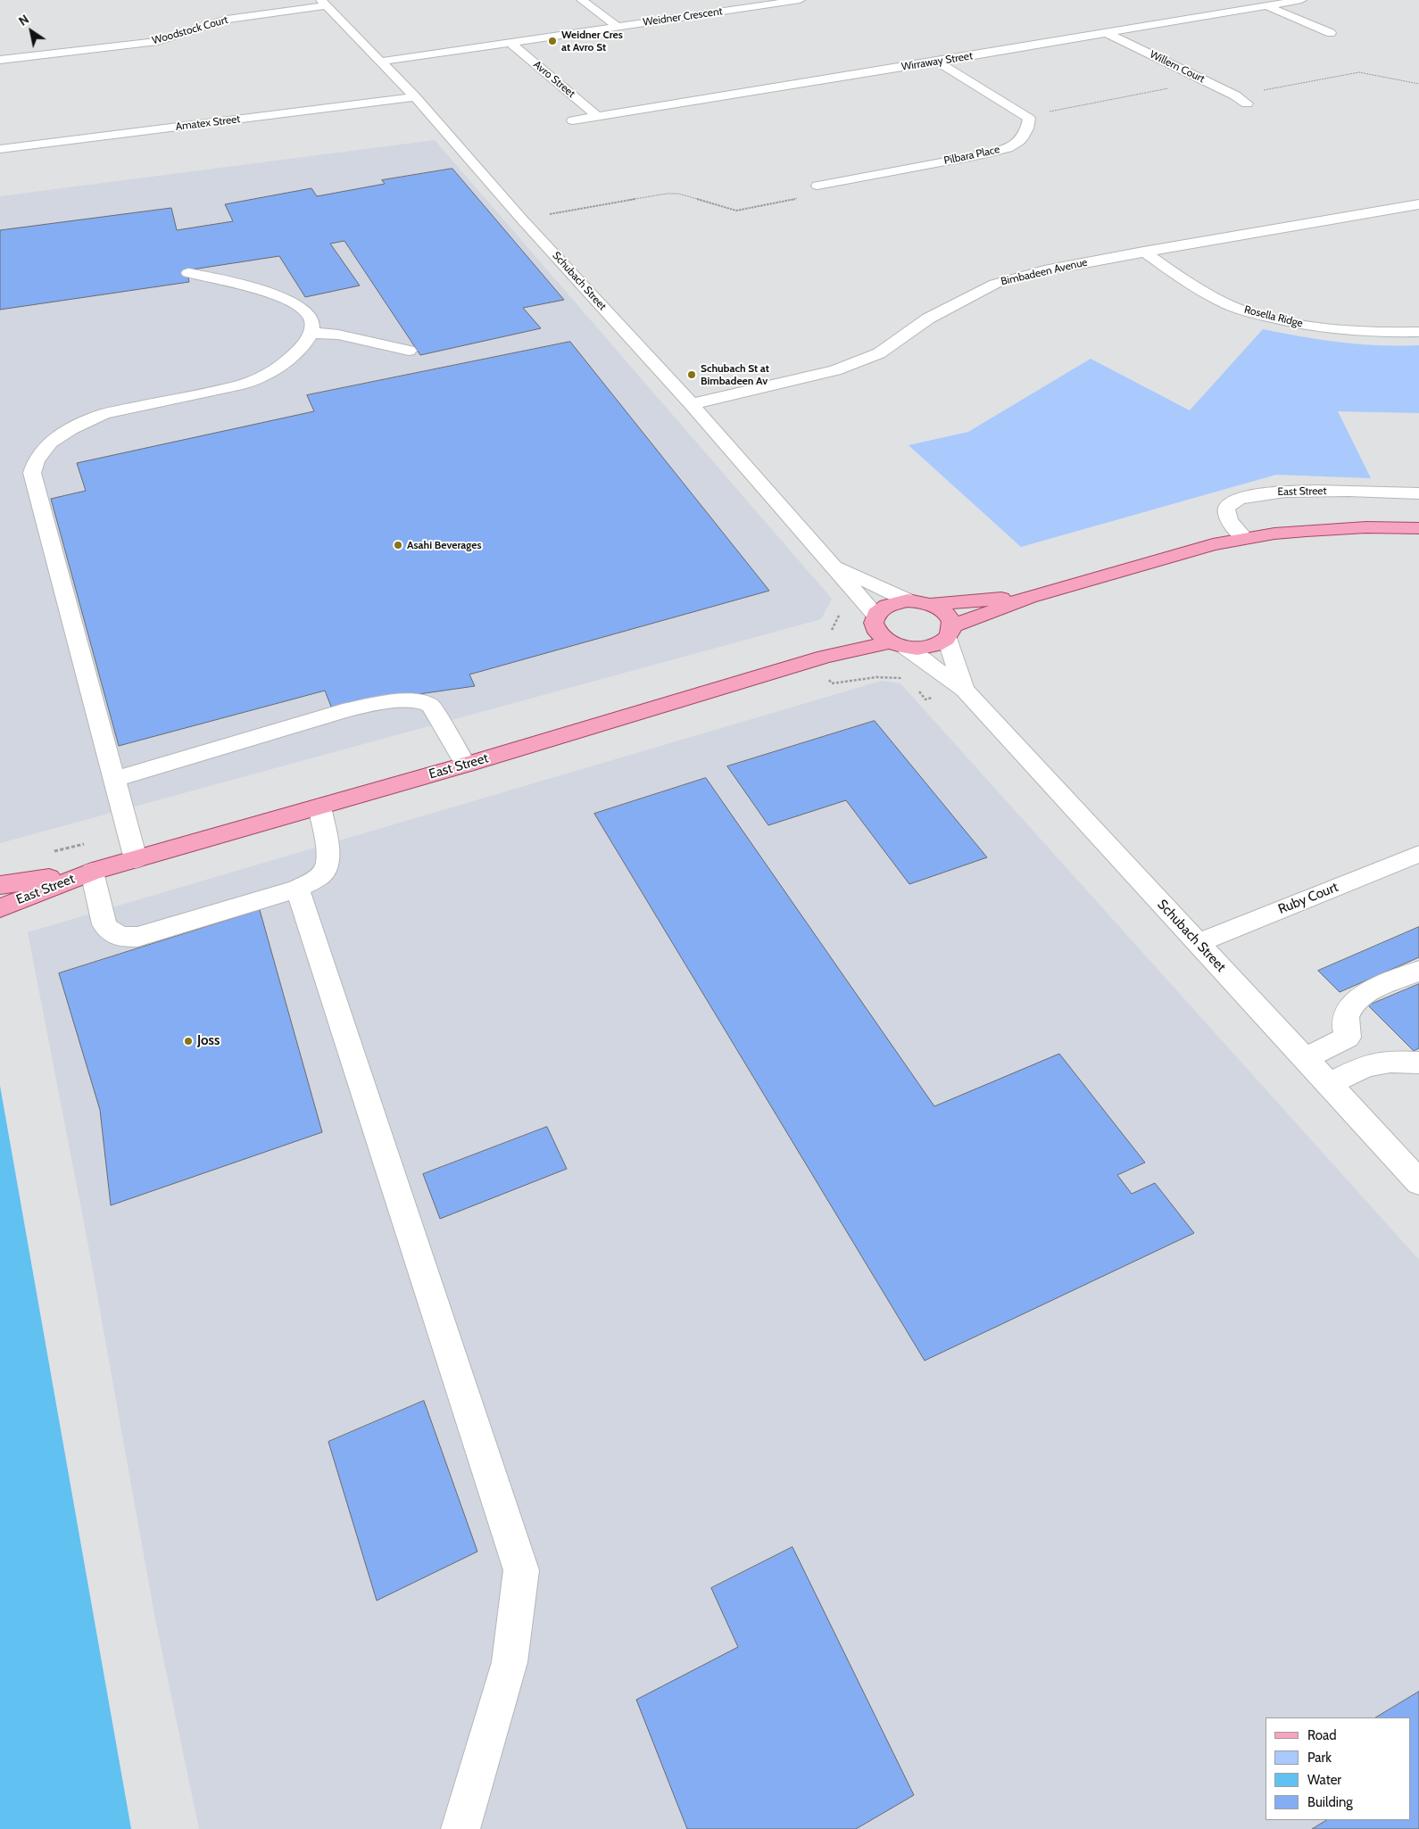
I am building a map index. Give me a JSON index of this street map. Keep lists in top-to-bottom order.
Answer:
{
  "streets": {
    "main road": ["East Street"],
    "street": [
      "Weidner Crescent",
      "Woodstock Court",
      "Wirraway Street",
      "Willern Court",
      "Avro Street",
      "Amatex Street",
      "Pilbara Place",
      "Bimbadeen Avenue",
      "Schubach Street",
      "Rosella Ridge",
      "Ruby Court"
    ]
  },
  "crossings": [
    ["Weidner Crescent", "Avro Street"],
    ["Weidner Crescent", "Schubach Street"],
    ["Woodstock Court", "Schubach Street"],
    ["Wirraway Street", "Willern Court"],
    ["Wirraway Street", "Avro Street"],
    ["Amatex Street", "Schubach Street"],
    ["Bimbadeen Avenue", "Schubach Street"],
    ["Bimbadeen Avenue", "Rosella Ridge"],
    ["Schubach Street", "East Street"],
    ["Schubach Street", "Ruby Court"]
  ],
  "places": [
    "Weidner Cres at Avro St",
    "Schubach St at Bimbadeen Av",
    "Asahi Beverages",
    "Joss"
  ],
  "legend": [
    "Road",
    "Park",
    "Water",
    "Building"
  ],
  "north": "top left"
}
